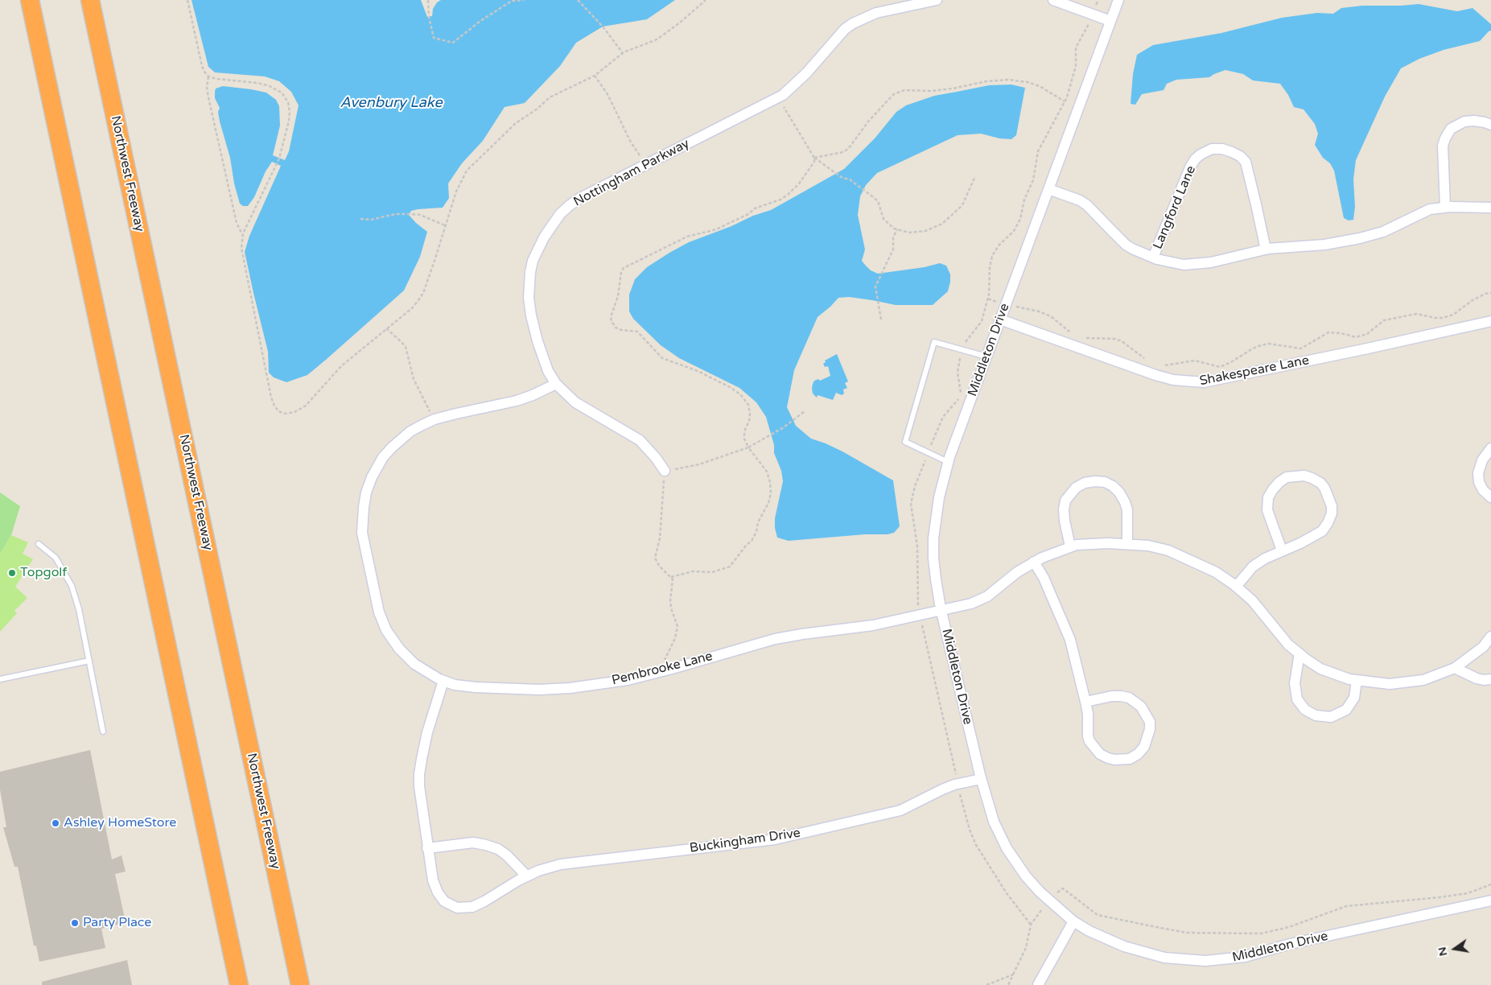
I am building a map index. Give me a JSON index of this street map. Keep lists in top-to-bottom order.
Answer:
{
  "streets": {
    "highway": ["Northwest Freeway"],
    "street": [
      "Nottingham Parkway",
      "Langford Lane",
      "Middleton Drive",
      "Shakespeare Lane",
      "Pembrooke Lane",
      "Buckingham Drive"
    ]
  },
  "crossings": [
    ["Nottingham Parkway", "Pembrooke Lane"],
    ["Langford Lane", "Middleton Drive"],
    ["Middleton Drive", "Shakespeare Lane"],
    ["Middleton Drive", "Pembrooke Lane"],
    ["Middleton Drive", "Buckingham Drive"],
    ["Pembrooke Lane", "Buckingham Drive"]
  ],
  "water": ["Avenbury Lake"],
  "places": ["Topgolf", "Ashley HomeStore", "Party Place"],
  "north": "left"
}
